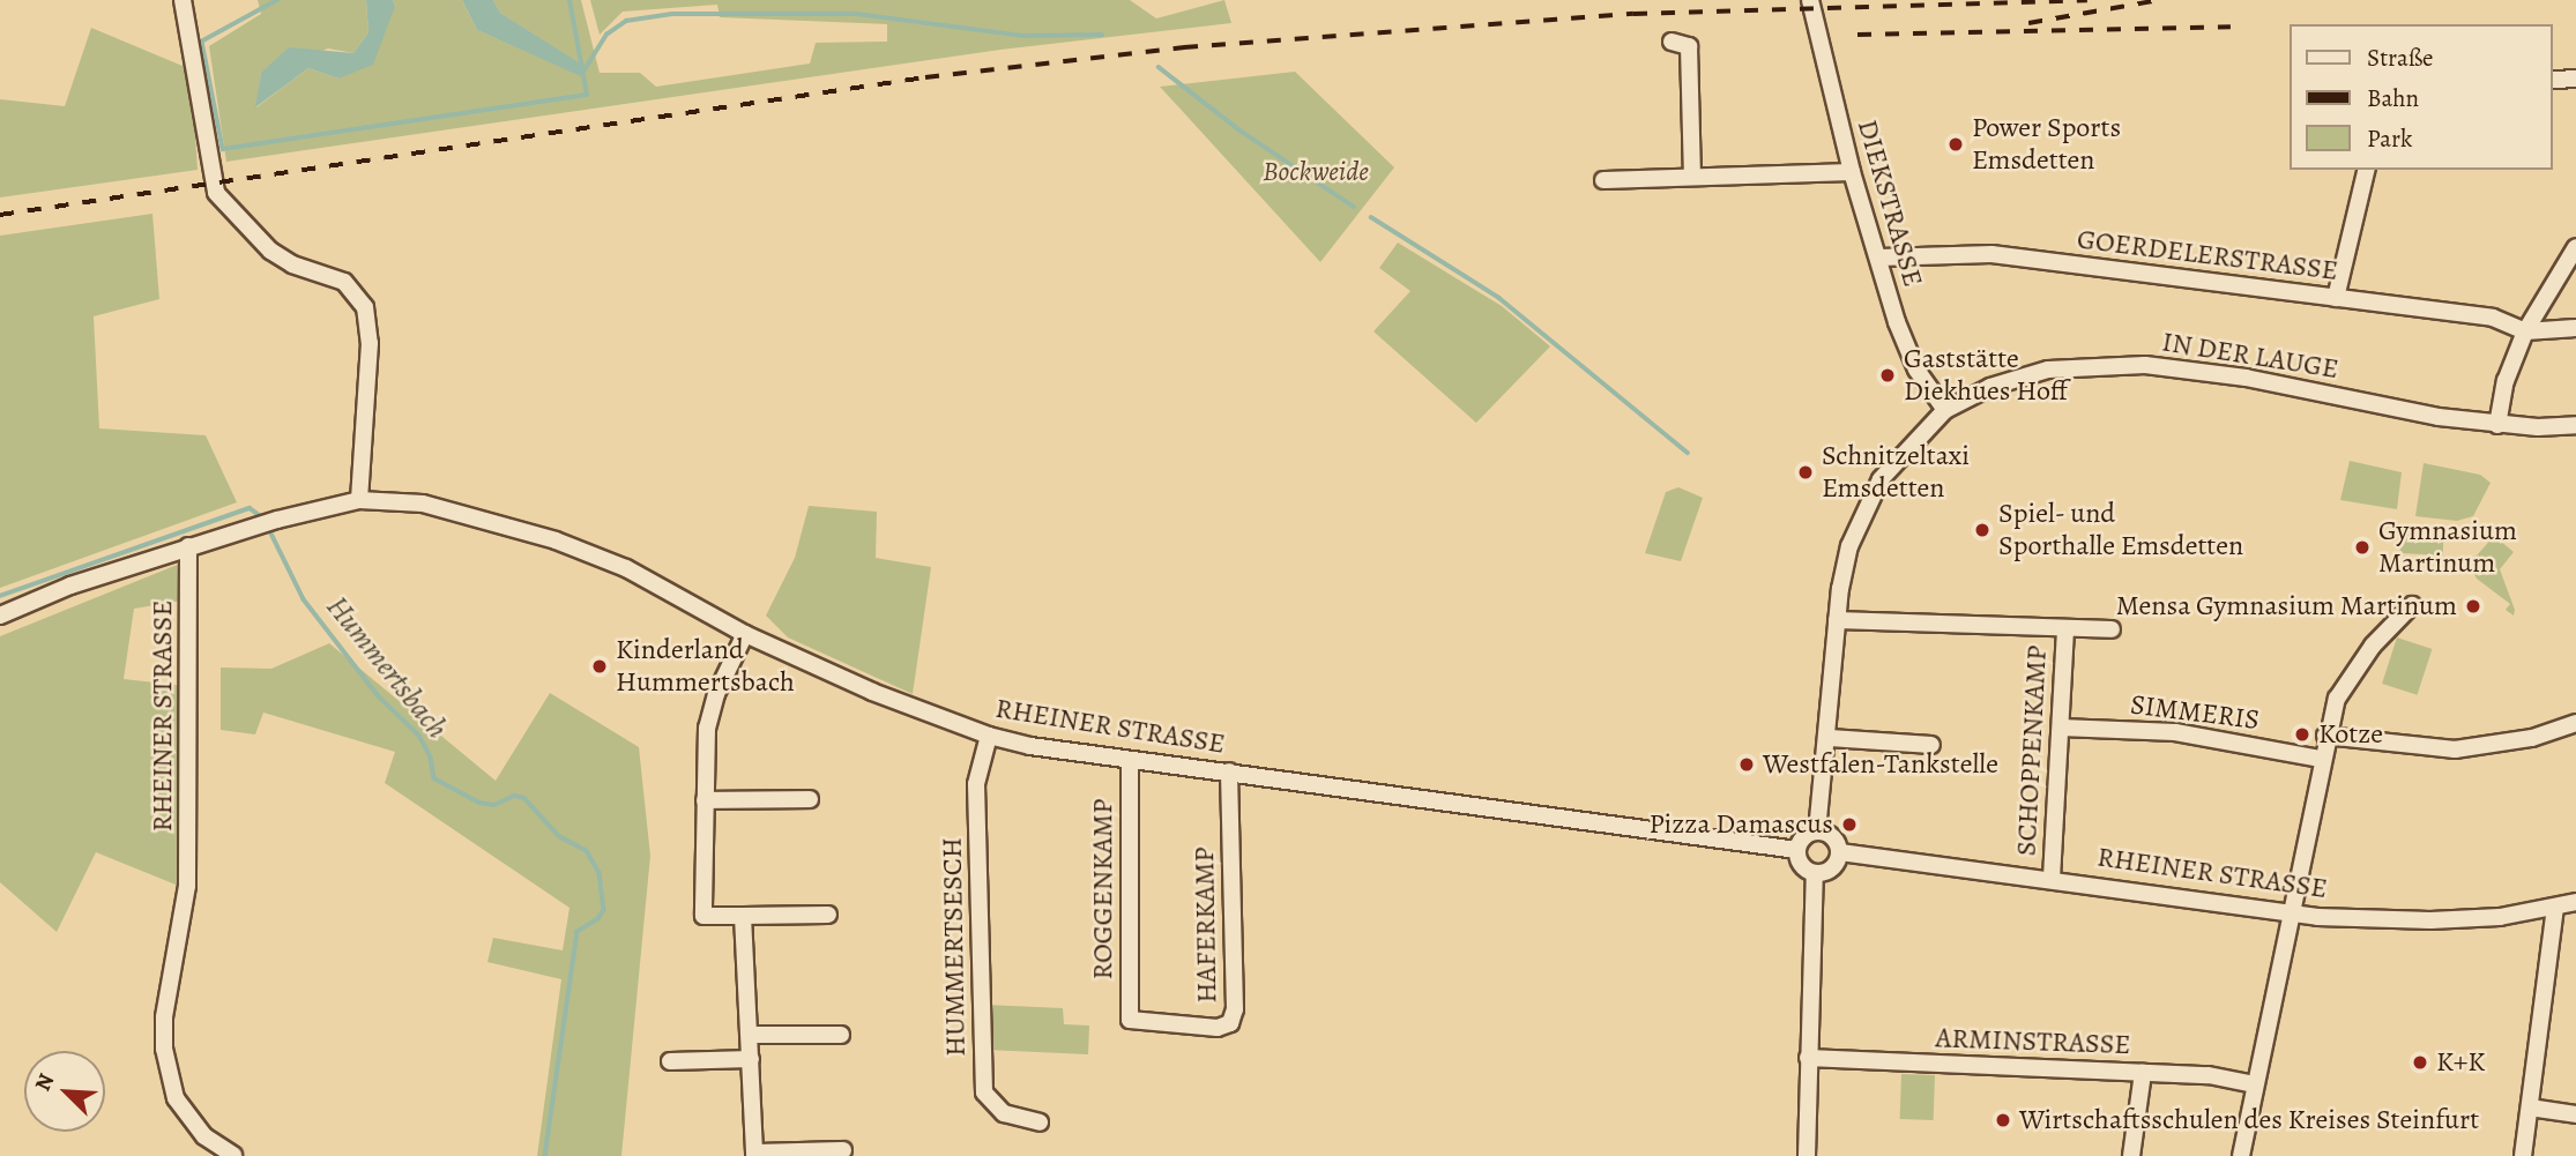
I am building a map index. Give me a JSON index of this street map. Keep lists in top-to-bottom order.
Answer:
{
  "streets": {
    "street": [
      "DIEKSTRASSE",
      "GOERDELERSTRASSE",
      "IN DER LAUGE",
      "SIMMERIS",
      "RHEINER STRASSE",
      "SCHOPPENKAMP",
      "ROGGENKAMP",
      "HAFERKAMP",
      "HUMMERTSESCH",
      "ARMINSTRASSE"
    ]
  },
  "crossings": [
    ["DIEKSTRASSE", "GOERDELERSTRASSE"],
    ["DIEKSTRASSE", "IN DER LAUGE"],
    ["IN DER LAUGE", "RHEINER STRASSE"],
    ["SIMMERIS", "SCHOPPENKAMP"],
    ["RHEINER STRASSE", "SCHOPPENKAMP"],
    ["RHEINER STRASSE", "ROGGENKAMP"],
    ["RHEINER STRASSE", "HAFERKAMP"],
    ["RHEINER STRASSE", "HUMMERTSESCH"],
    ["ROGGENKAMP", "HAFERKAMP"]
  ],
  "water": ["Hummertsbach"],
  "parks": ["Bockweide"],
  "places": [
    "Power Sports Emsdetten",
    "Gaststätte Diekhues Hoff",
    "Schnitzeltaxi Emsdetten",
    "Spiel- und Sporthalle Emsdetten",
    "Gymnasium Martinum",
    "Mensa Gymnasium Martinum",
    "Kinderland Hummertsbach",
    "Kotze",
    "Westfalen-Tankstelle",
    "Pizza Damascus",
    "K+K",
    "Wirtschaftsschulen des Kreises Steinfurt"
  ],
  "legend": ["Straße", "Bahn", "Park"],
  "north": "top left"
}
